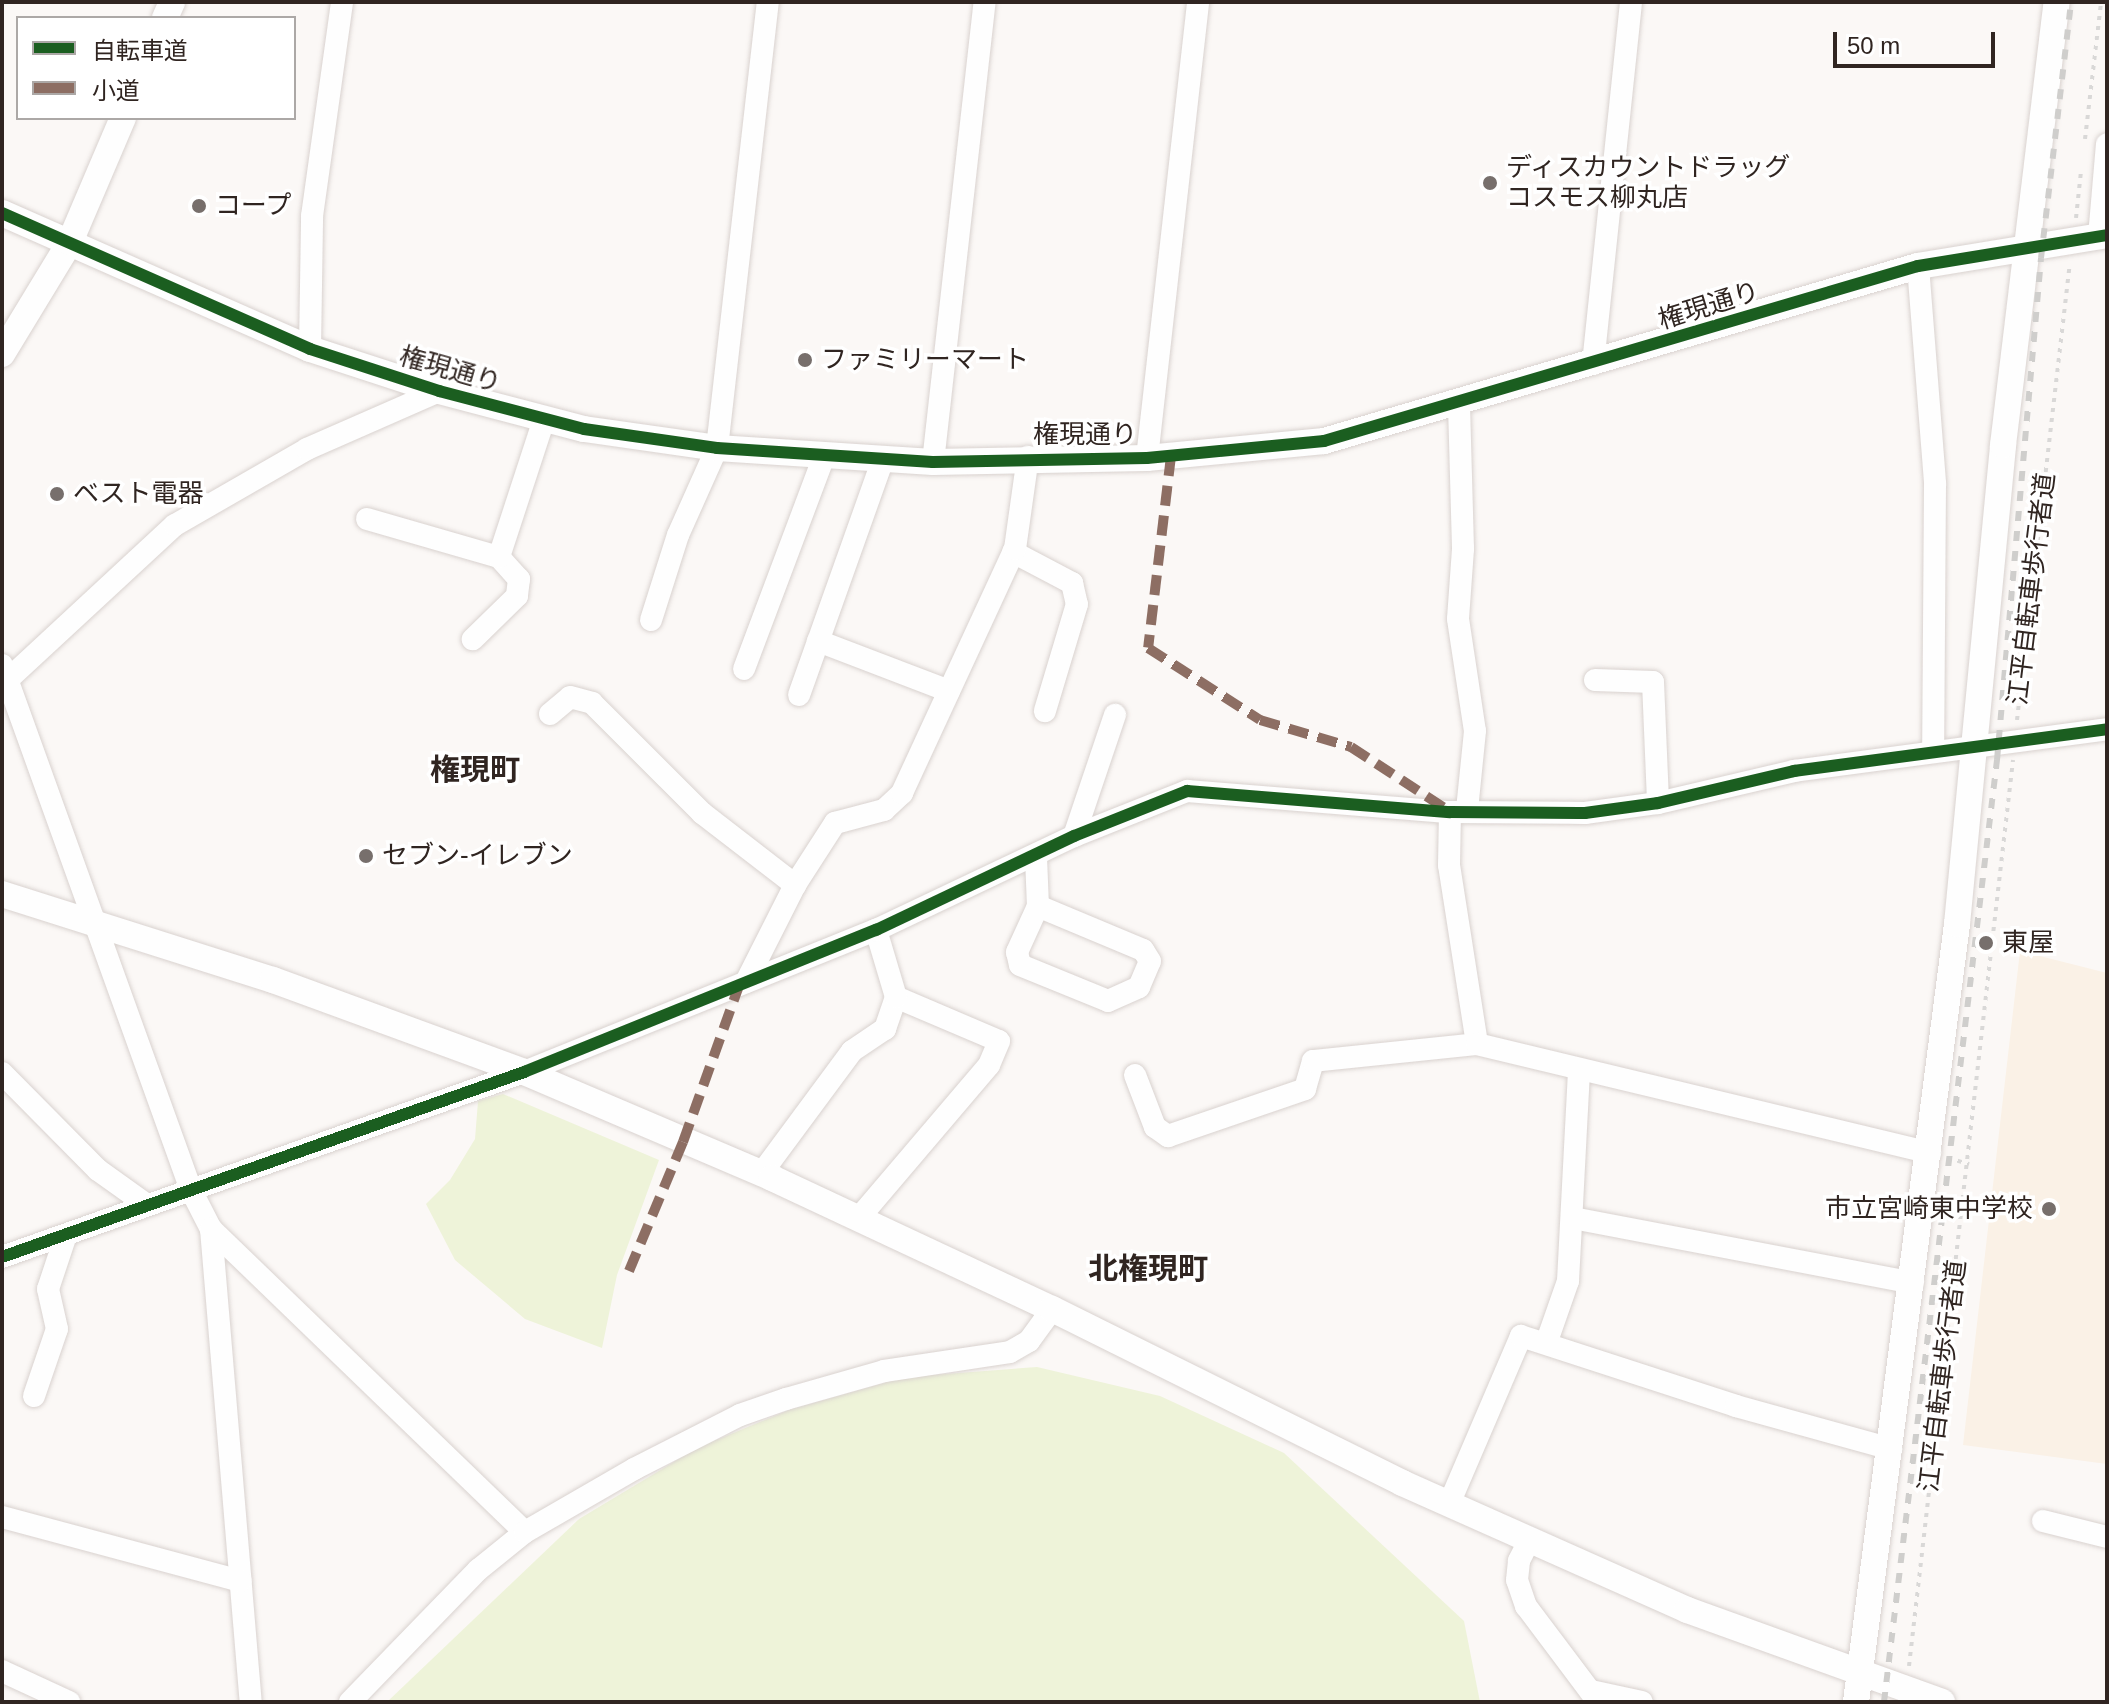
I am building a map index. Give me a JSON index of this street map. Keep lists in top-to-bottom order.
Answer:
{
  "streets": {
    "street": ["権現通り"],
    "path": ["江平自転車歩行者道"]
  },
  "districts": ["権現町", "北権現町"],
  "places": [
    "ディスカウントドラッグ コスモス柳丸店",
    "コープ",
    "ファミリーマート",
    "ベスト電器",
    "セブン-イレブン",
    "東屋",
    "市立宮崎東中学校"
  ],
  "legend": ["自転車道", "小道"],
  "scale_bar": "50 m"
}
